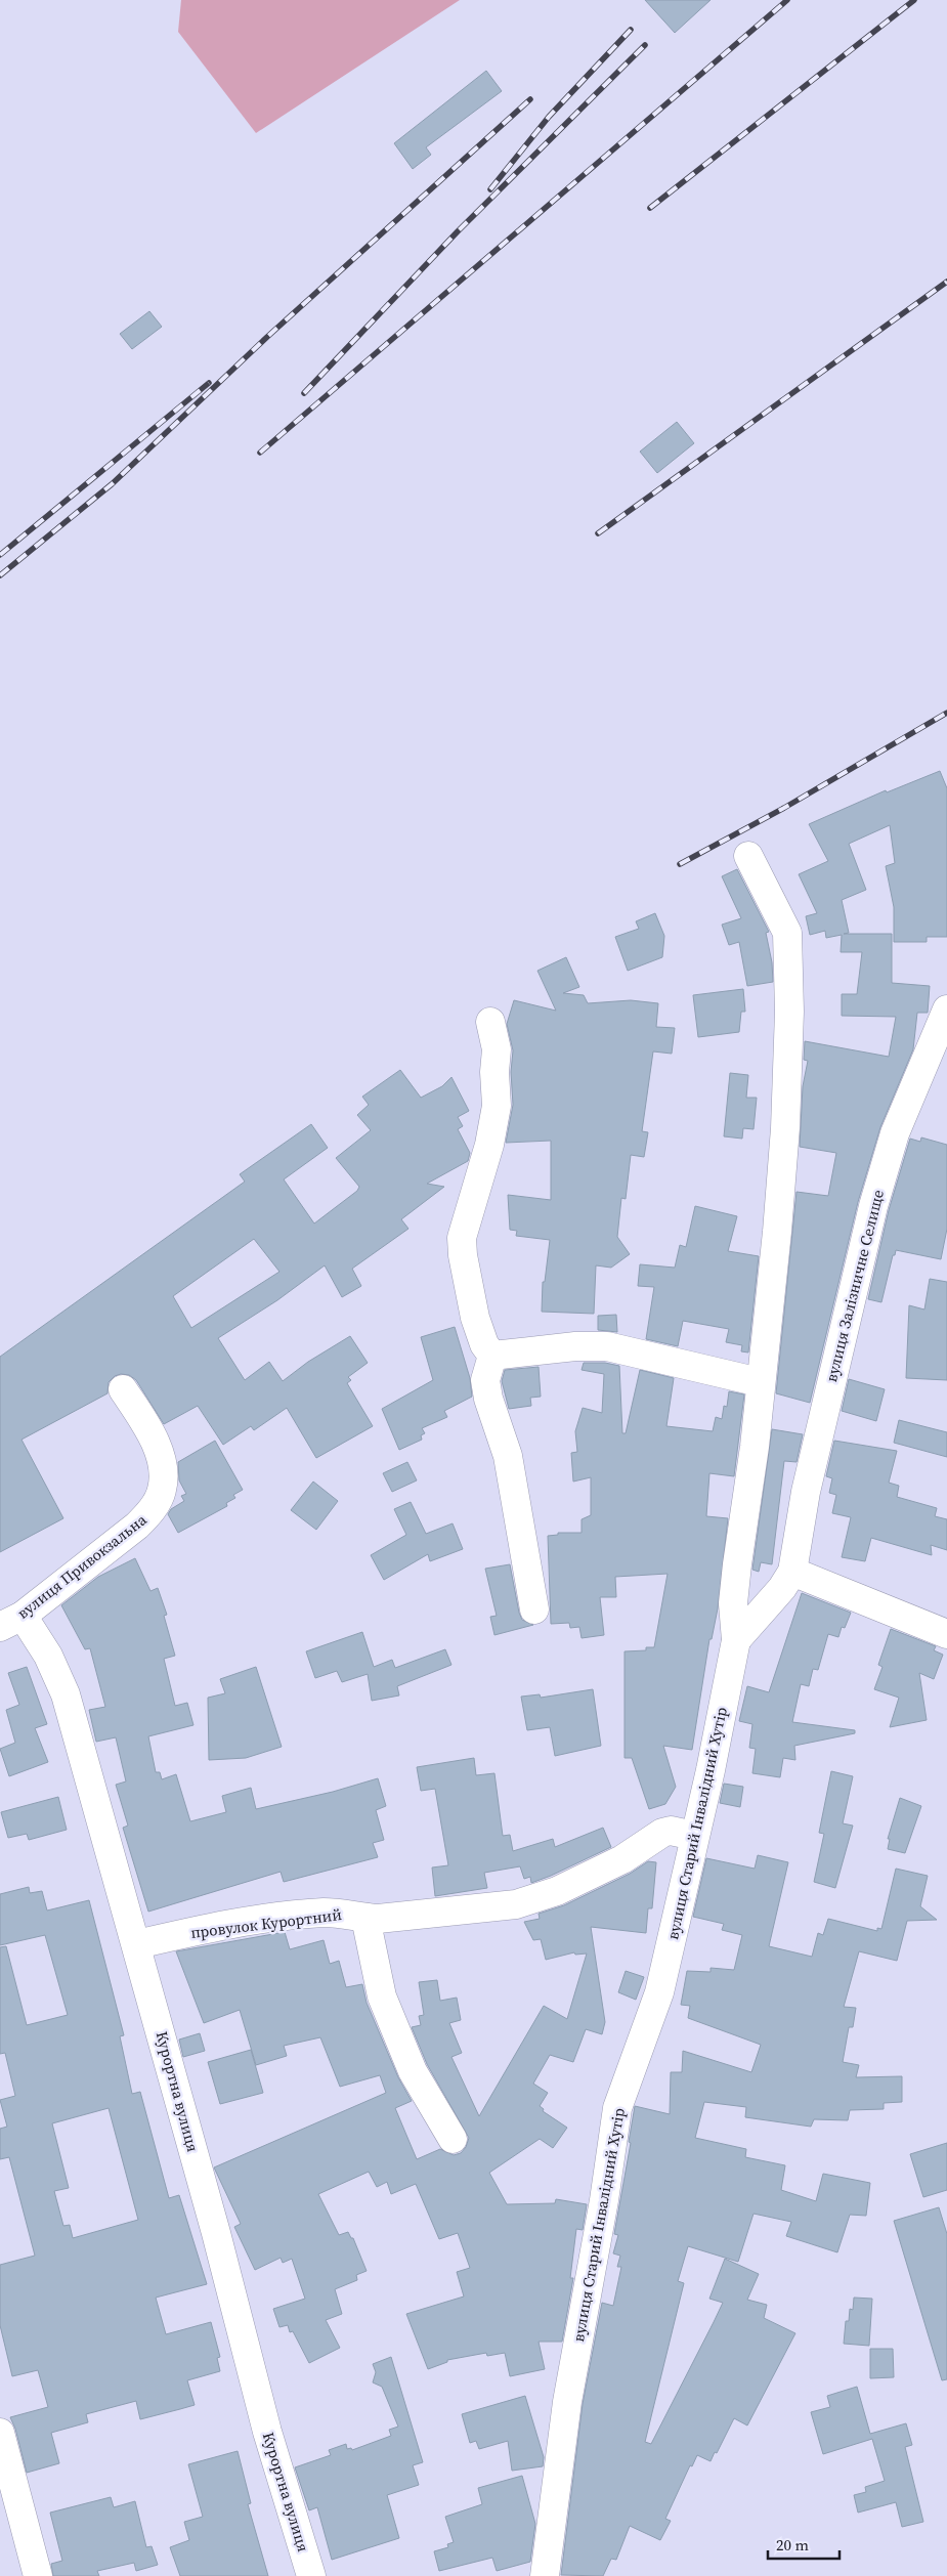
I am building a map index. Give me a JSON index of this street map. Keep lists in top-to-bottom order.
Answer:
{
  "streets": {
    "street": [
      "вулиця Залізничне Селище",
      "вулиця Привокзальна",
      "вулиця Старий Інвалідний Хутір",
      "провулок Курортний",
      "Курортна вулиця"
    ]
  },
  "crossings": [
    ["вулиця Залізничне Селище", "вулиця Старий Інвалідний Хутір"],
    ["вулиця Привокзальна", "Курортна вулиця"],
    ["вулиця Старий Інвалідний Хутір", "провулок Курортний"],
    ["провулок Курортний", "Курортна вулиця"]
  ],
  "scale_bar": "20 m"
}
